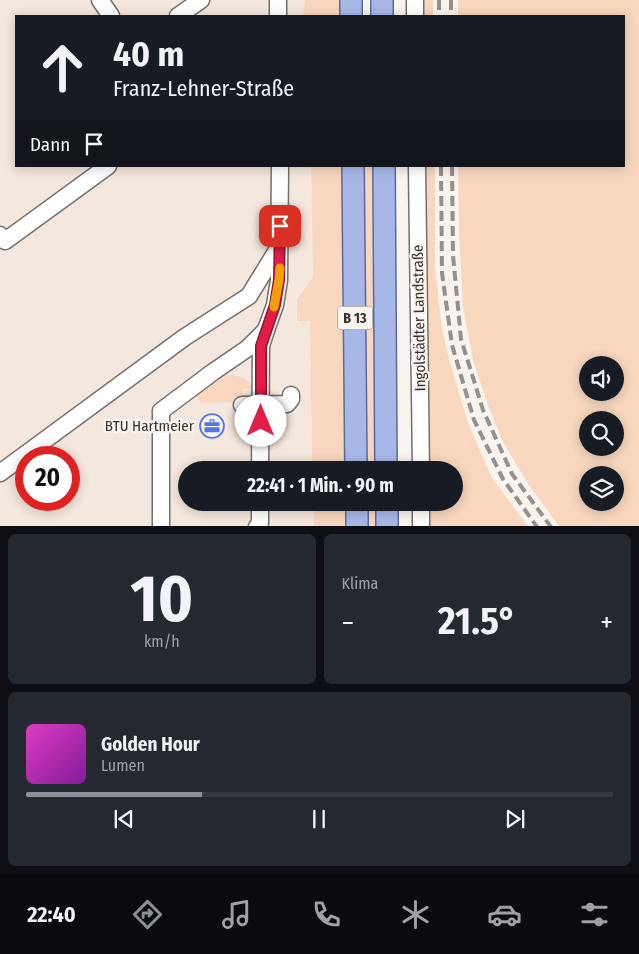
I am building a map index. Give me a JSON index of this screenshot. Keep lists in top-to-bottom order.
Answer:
{
  "streets": {
    "main road": ["B 13"],
    "street": ["Ingolstädter Landstraße"]
  },
  "places": {
    "office": ["BTU Hartmeier"]
  },
  "page": {
    "turn": ["40 m", "Franz-Lehner-Straße"],
    "then": "Dann",
    "limit": "20",
    "trip": "22:41 · 1 Min. · 90 m",
    "tile": [
      ["10", "km/h"],
      "Klima"
    ],
    "heat": ["−", "21.5°", "+"],
    "song": ["Golden Hour", "Lumen"],
    "tabs": "22:40"
  }
}
